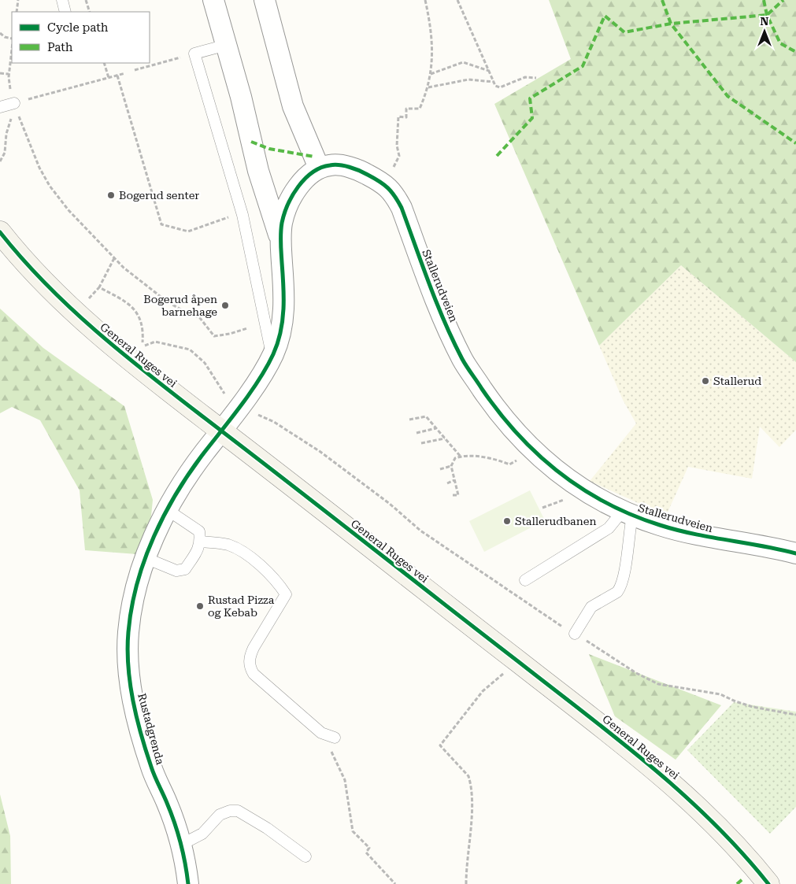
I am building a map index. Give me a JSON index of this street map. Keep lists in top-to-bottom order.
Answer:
{
  "streets": {
    "main road": ["General Ruges vei"],
    "street": ["Stallerudveien", "Rustadgrenda"]
  },
  "crossings": [
    ["General Ruges vei", "Rustadgrenda"]
  ],
  "places": [
    "Bogerud senter",
    "Bogerud åpen barnehage",
    "Stallerud",
    "Stallerudbanen",
    "Rustad Pizza og Kebab"
  ],
  "legend": ["Cycle path", "Path"],
  "north": "top"
}
